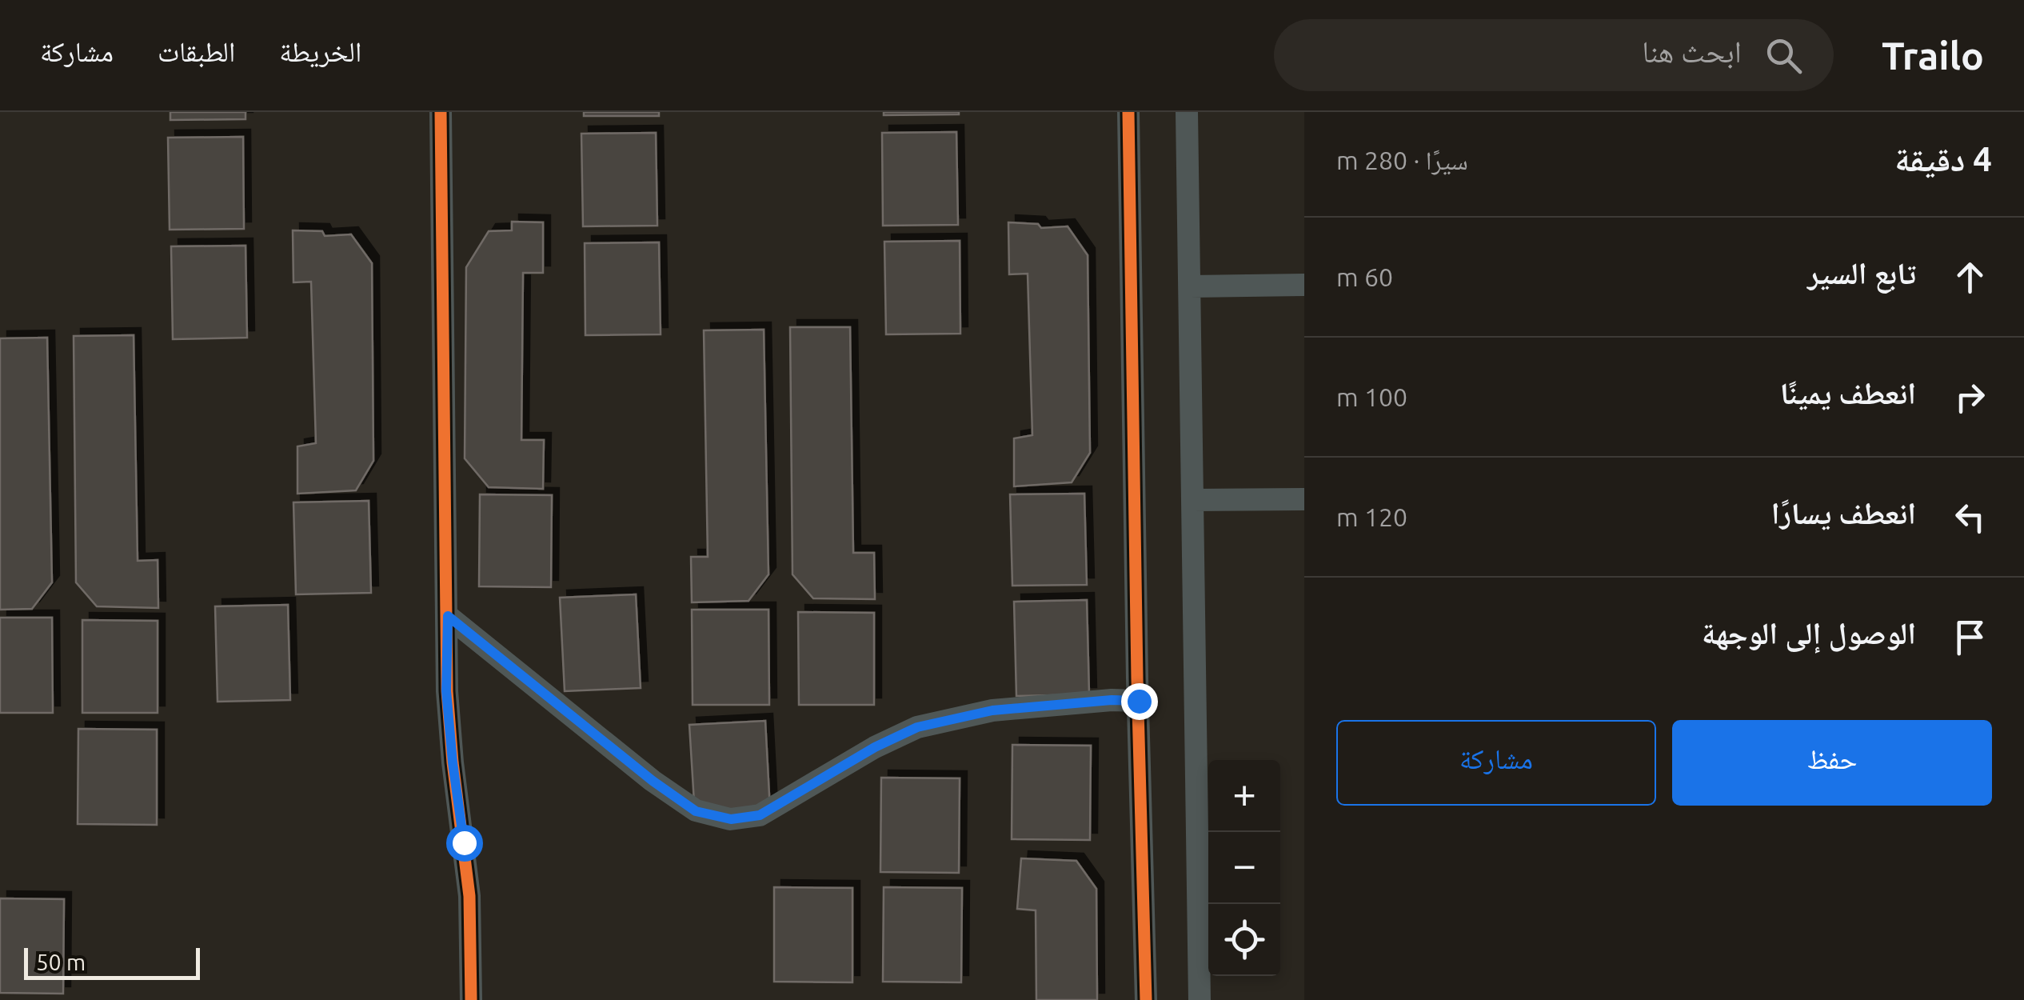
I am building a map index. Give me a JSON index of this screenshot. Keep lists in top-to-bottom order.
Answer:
{
  "scale_bar": "50 m",
  "page": {
    "header": "Trailo",
    "search": "ابحث هنا",
    "nav": ["الخريطة", "الطبقات", "مشاركة"],
    "heading": ["4 دقيقة", "سيرًا · 280 m"],
    "list": [
      ["تابع السير", "60 m"],
      ["انعطف يمينًا", "100 m"],
      ["انعطف يسارًا", "120 m"],
      "الوصول إلى الوجهة"
    ],
    "buttons": ["حفظ", "مشاركة"],
    "map_buttons": ["+", "−"],
    "scale": "50 m"
  }
}
